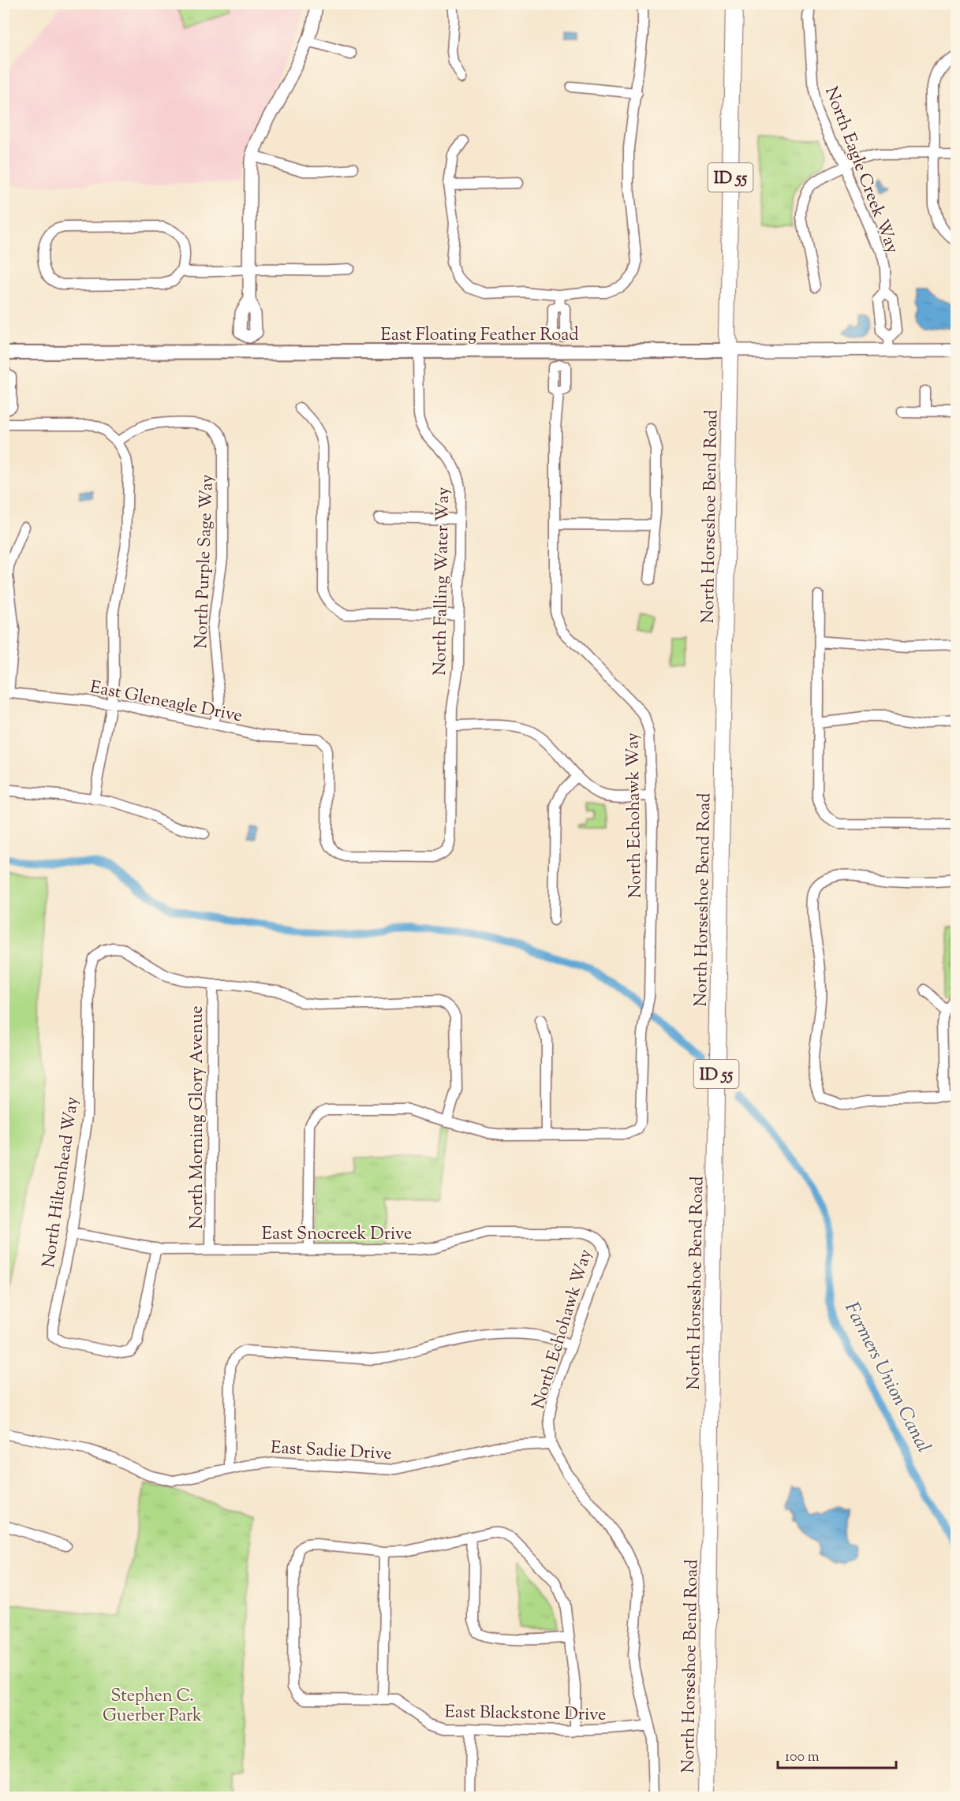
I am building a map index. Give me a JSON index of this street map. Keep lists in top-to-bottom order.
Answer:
{
  "streets": {
    "highway": ["ID 55", "North Horseshoe Bend Road"],
    "main road": ["East Floating Feather Road"],
    "street": [
      "North Eagle Creek Way",
      "North Purple Sage Way",
      "North Falling Water Way",
      "East Gleneagle Drive",
      "North Echohawk Way",
      "North Morning Glory Avenue",
      "North Hiltonhead Way",
      "East Snocreek Drive",
      "East Sadie Drive",
      "East Blackstone Drive"
    ]
  },
  "crossings": [
    ["North Eagle Creek Way", "East Floating Feather Road"],
    ["East Floating Feather Road", "North Horseshoe Bend Road"],
    ["East Floating Feather Road", "North Falling Water Way"],
    ["East Floating Feather Road", "North Echohawk Way"],
    ["North Purple Sage Way", "East Gleneagle Drive"],
    ["North Falling Water Way", "East Gleneagle Drive"],
    ["North Echohawk Way", "East Snocreek Drive"],
    ["North Echohawk Way", "East Sadie Drive"],
    ["North Echohawk Way", "East Blackstone Drive"],
    ["North Morning Glory Avenue", "North Hiltonhead Way"],
    ["North Morning Glory Avenue", "East Snocreek Drive"],
    ["North Hiltonhead Way", "East Snocreek Drive"]
  ],
  "water": ["Farmers Union Canal"],
  "parks": ["Stephen C. Guerber Park"],
  "scale_bar": "100 m"
}
